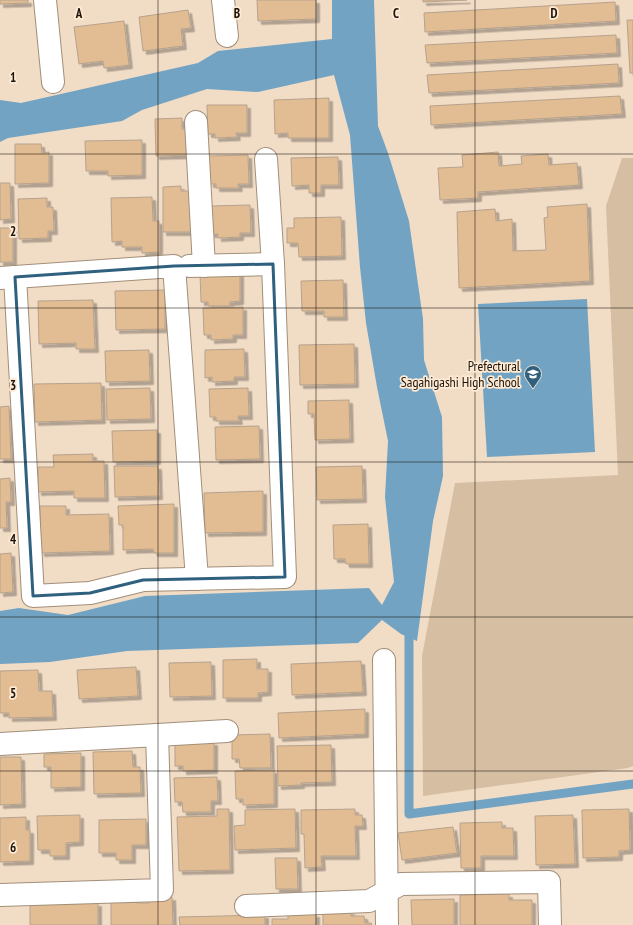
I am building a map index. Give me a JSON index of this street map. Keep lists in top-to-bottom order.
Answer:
{
  "places": {
    "school or university": ["Prefectural Sagahigashi High School"]
  },
  "grid": {
    "columns": [
      "A",
      "B",
      "C",
      "D"
    ],
    "rows": [
      "1",
      "2",
      "3",
      "4",
      "5",
      "6"
    ]
  }
}
